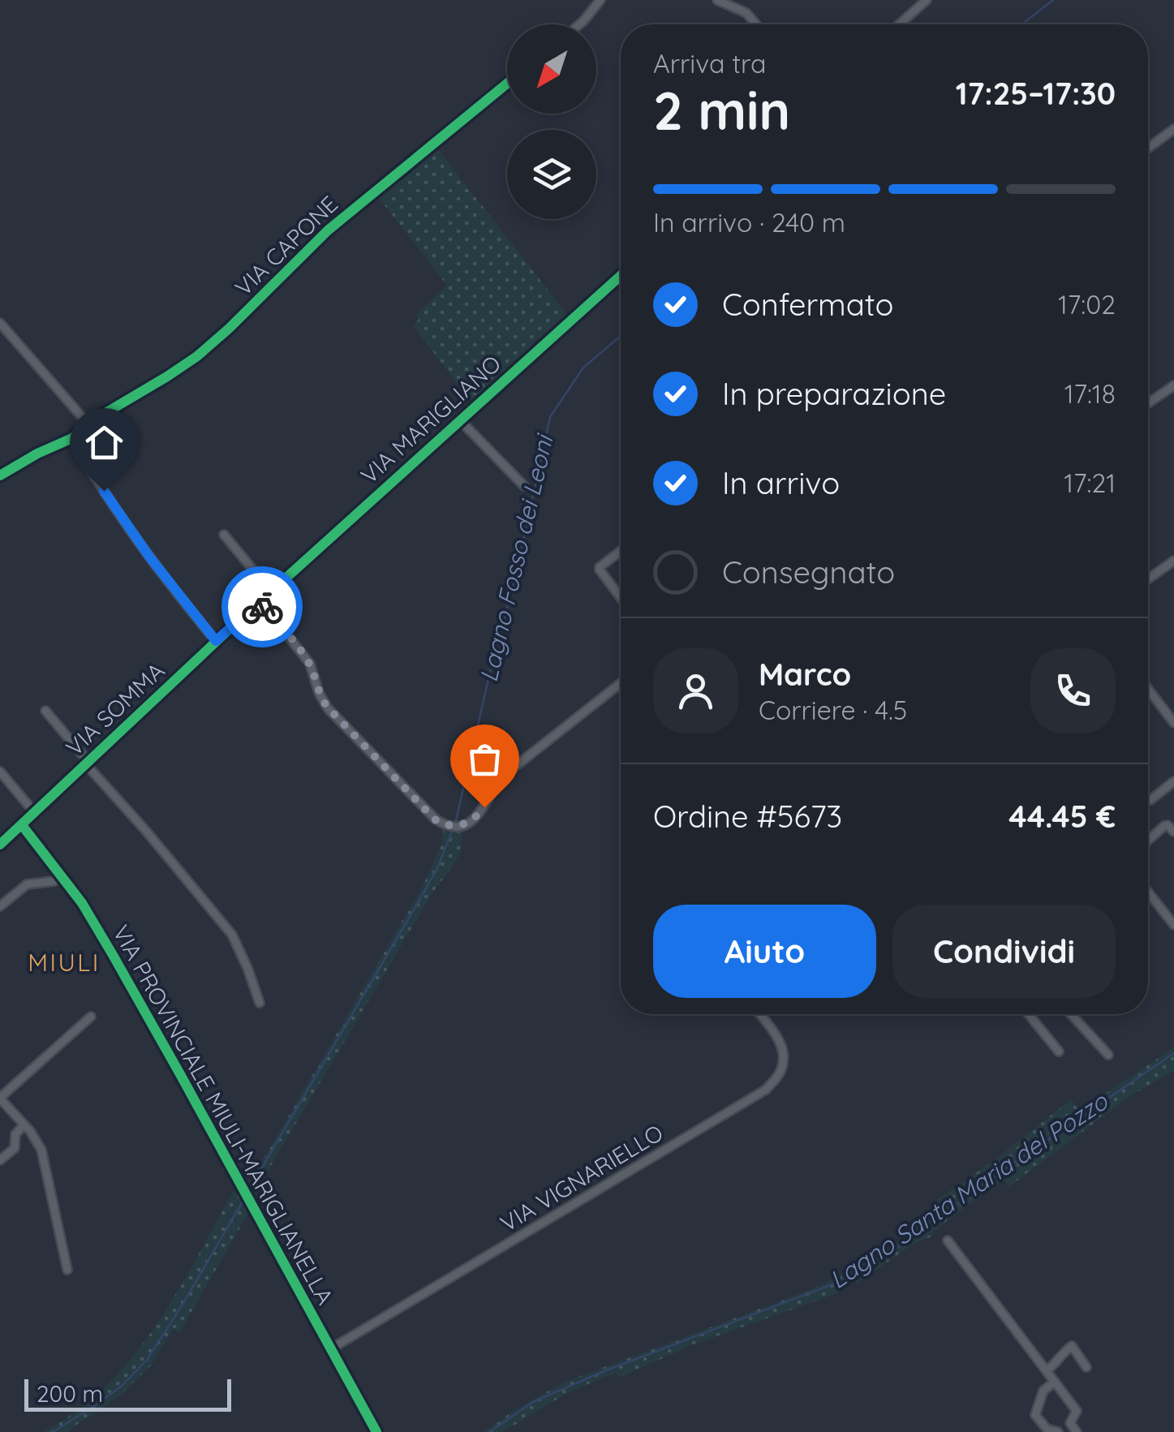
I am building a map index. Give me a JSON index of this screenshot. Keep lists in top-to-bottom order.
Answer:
{
  "streets": {
    "street": [
      "VIA CAPONE",
      "VIA MARIGLIANO",
      "VIA SOMMA",
      "VIA PROVINCIALE MIULI-MARIGLIANELLA",
      "VIA VIGNARIELLO"
    ]
  },
  "crossings": [
    ["VIA MARIGLIANO", "VIA SOMMA"],
    ["VIA SOMMA", "VIA PROVINCIALE MIULI-MARIGLIANELLA"],
    ["VIA PROVINCIALE MIULI-MARIGLIANELLA", "VIA VIGNARIELLO"]
  ],
  "districts": ["MIULI"],
  "water": ["Lagno Fosso dei Leoni", "Lagno Santa Maria del Pozzo"],
  "scale_bar": "200 m",
  "north": "bottom left",
  "page": {
    "heading": ["2 min", "Arriva tra", "17:25–17:30"],
    "panel": [
      "Marco",
      "Corriere · 4.5",
      "Ordine #5673",
      "44.45 €"
    ],
    "bar": "In arrivo · 240 m",
    "list": [
      ["Confermato", "17:02"],
      ["In preparazione", "17:18"],
      ["In arrivo", "17:21"],
      "Consegnato"
    ],
    "buttons": ["Aiuto", "Condividi"],
    "scale": "200 m"
  }
}
